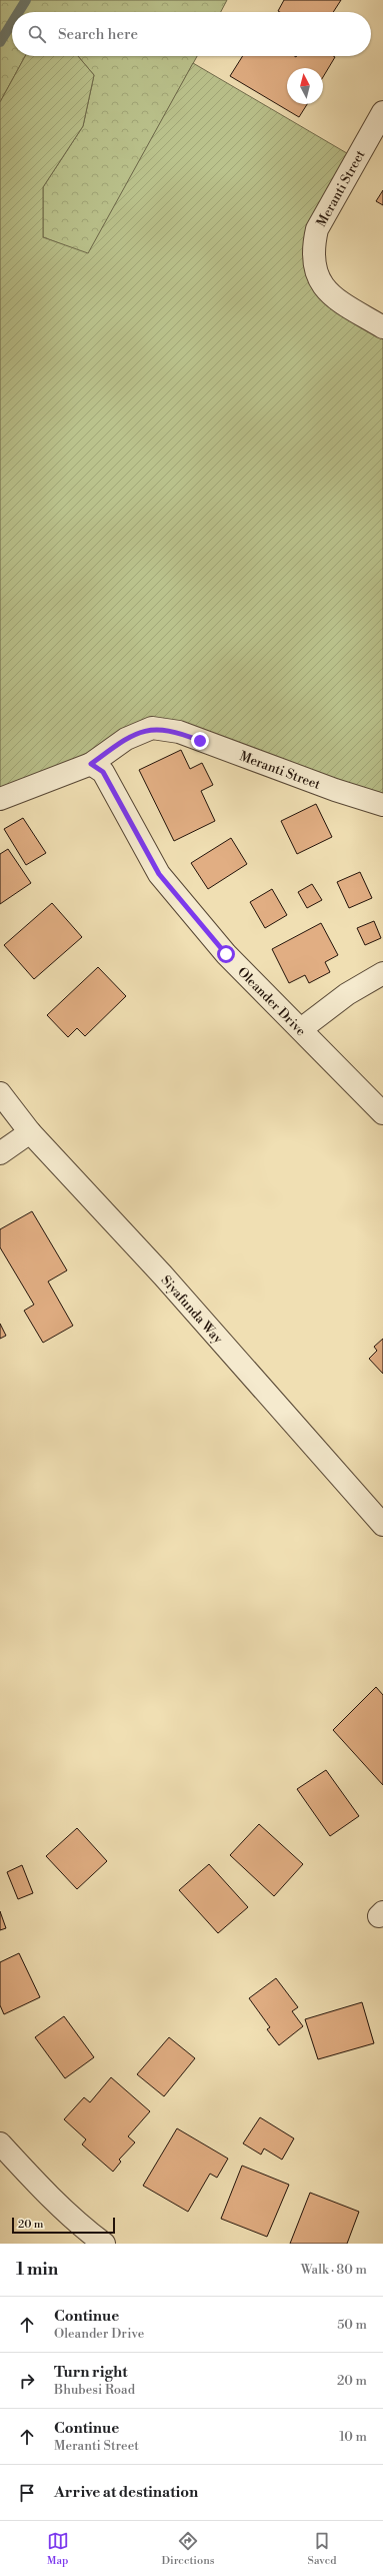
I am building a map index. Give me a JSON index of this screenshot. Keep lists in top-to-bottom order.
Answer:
{
  "streets": {
    "street": ["Meranti Street", "Oleander Drive", "Siyafunda Way"]
  },
  "crossings": [
    ["Meranti Street", "Oleander Drive"]
  ],
  "scale_bar": "20 m",
  "north": "top",
  "page": {
    "search": "Search here",
    "scale": "20 m",
    "heading": ["1 min", "Walk · 80 m"],
    "list": [
      ["Continue", "Oleander Drive", "50 m"],
      ["Turn right", "Bhubesi Road", "20 m"],
      ["Continue", "Meranti Street", "10 m"],
      "Arrive at destination"
    ],
    "nav": ["Map", "Directions", "Saved"]
  }
}
